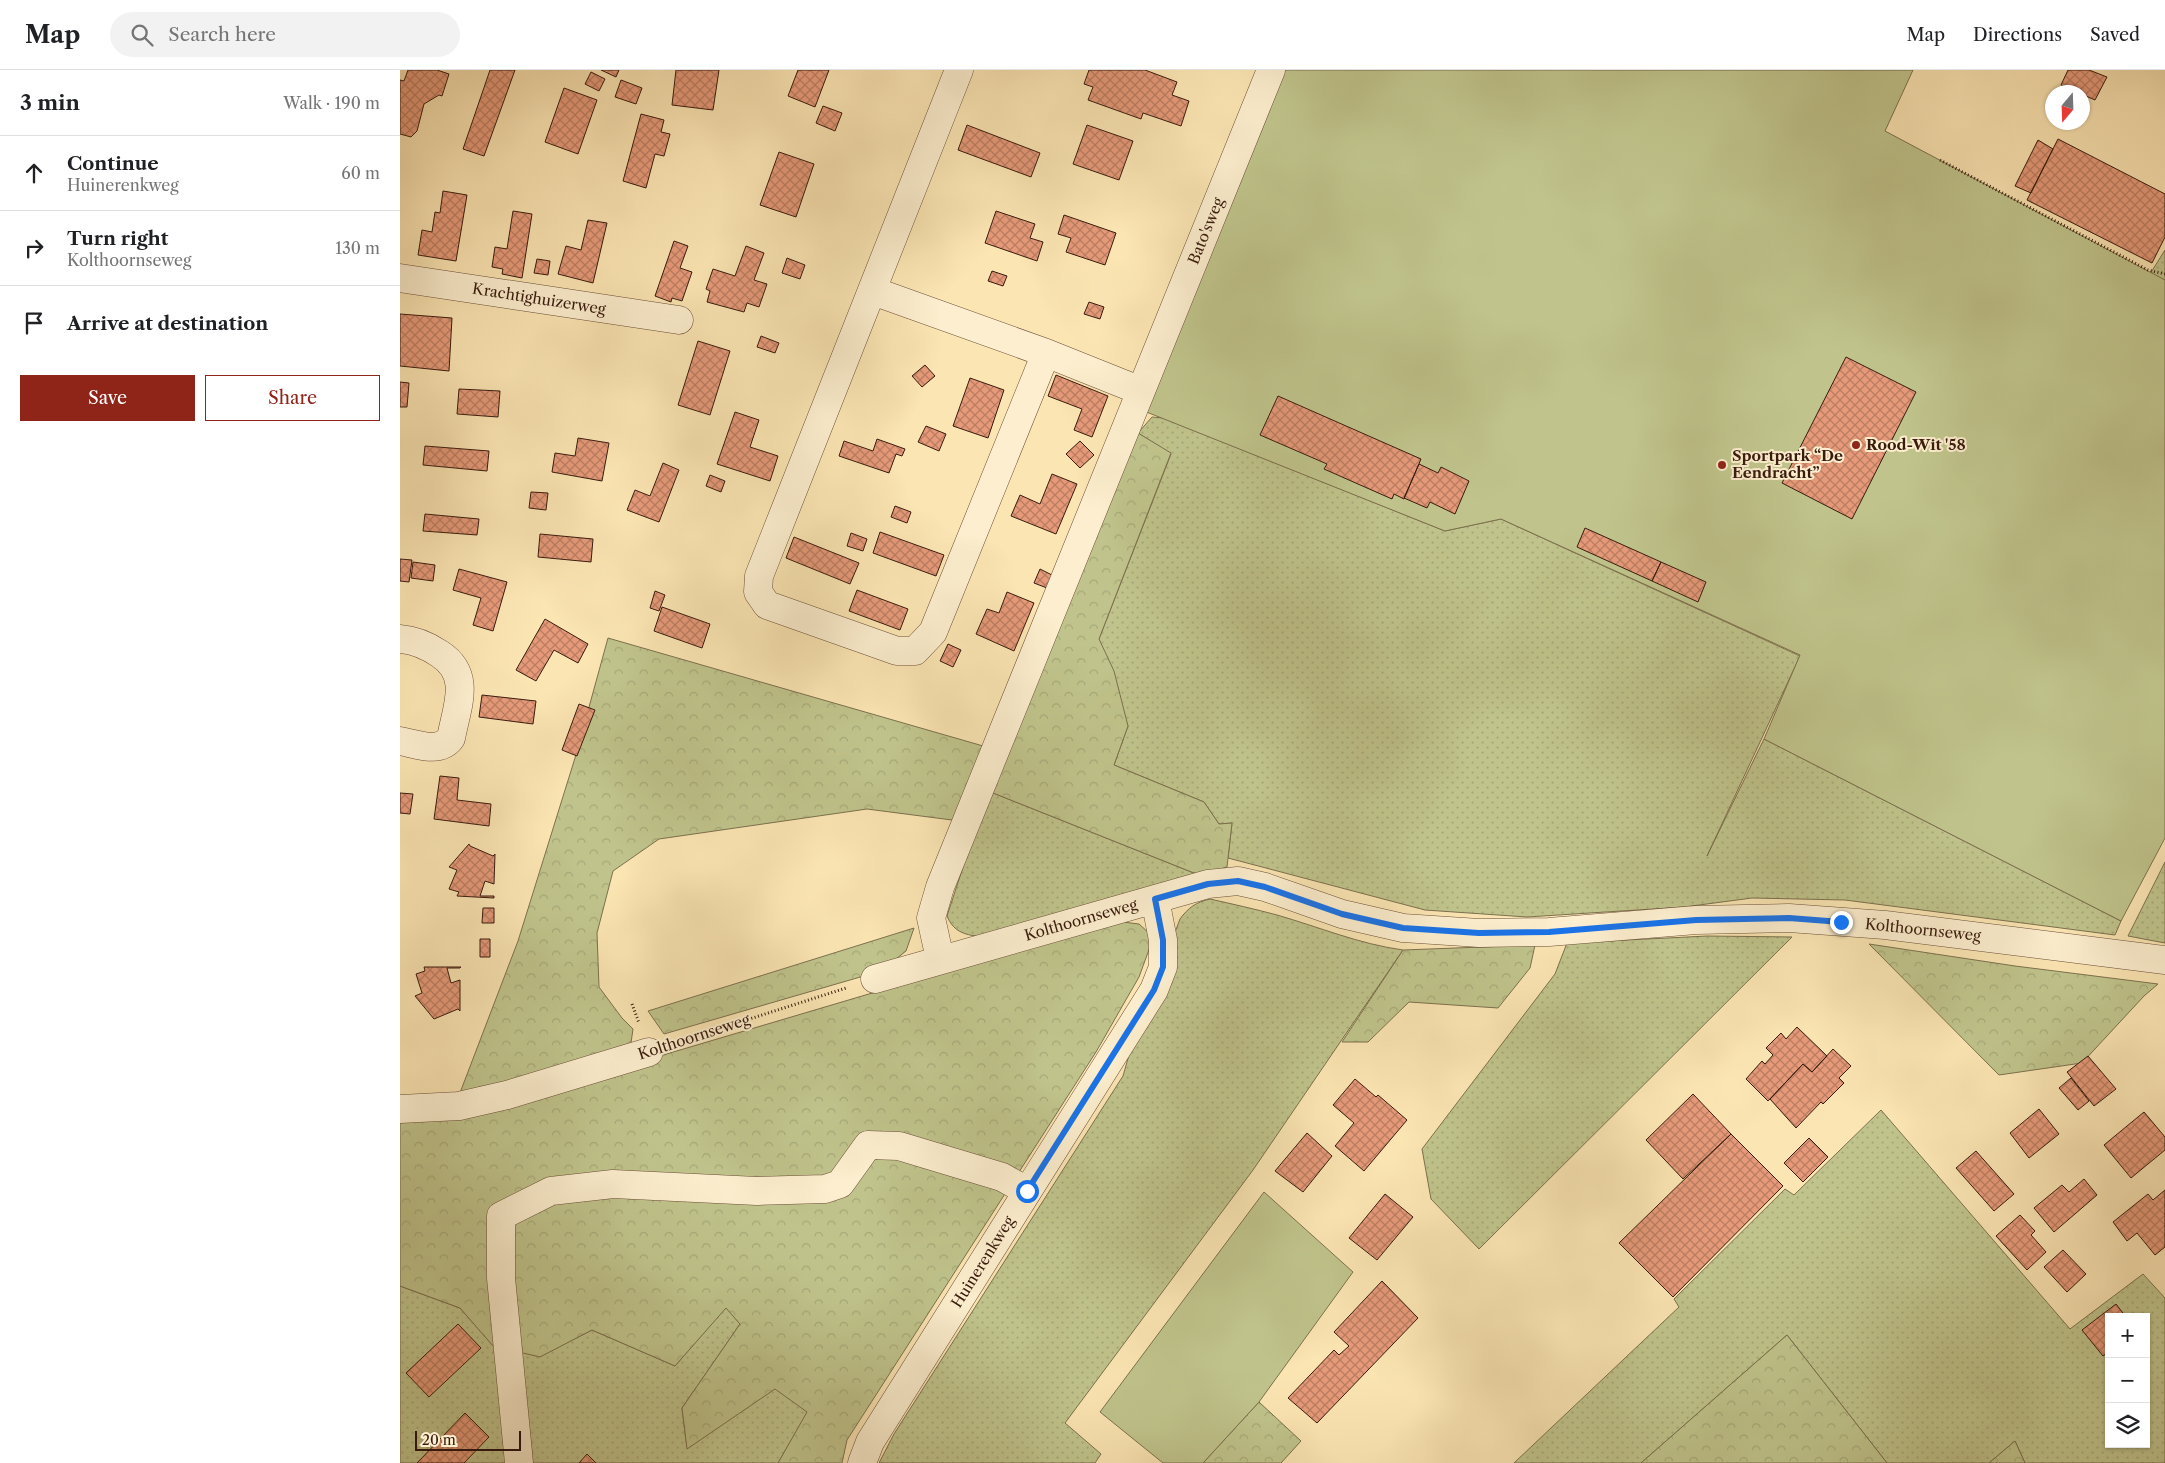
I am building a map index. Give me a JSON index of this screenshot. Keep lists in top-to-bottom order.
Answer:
{
  "streets": {
    "street": [
      "Bato'sweg",
      "Krachtighuizerweg",
      "Kolthoornseweg",
      "Huinerenkweg"
    ]
  },
  "crossings": [
    ["Bato'sweg", "Kolthoornseweg"],
    ["Kolthoornseweg", "Huinerenkweg"]
  ],
  "places": ["Rood-Wit '58", "Sportpark “De Eendracht”"],
  "scale_bar": "20 m",
  "north": "bottom",
  "page": {
    "header": "Map",
    "search": "Search here",
    "nav": ["Map", "Directions", "Saved"],
    "heading": ["3 min", "Walk · 190 m"],
    "list": [
      ["Continue", "Huinerenkweg", "60 m"],
      ["Turn right", "Kolthoornseweg", "130 m"],
      "Arrive at destination"
    ],
    "buttons": ["Save", "Share"],
    "map_buttons": ["+", "−"],
    "scale": "20 m"
  }
}
